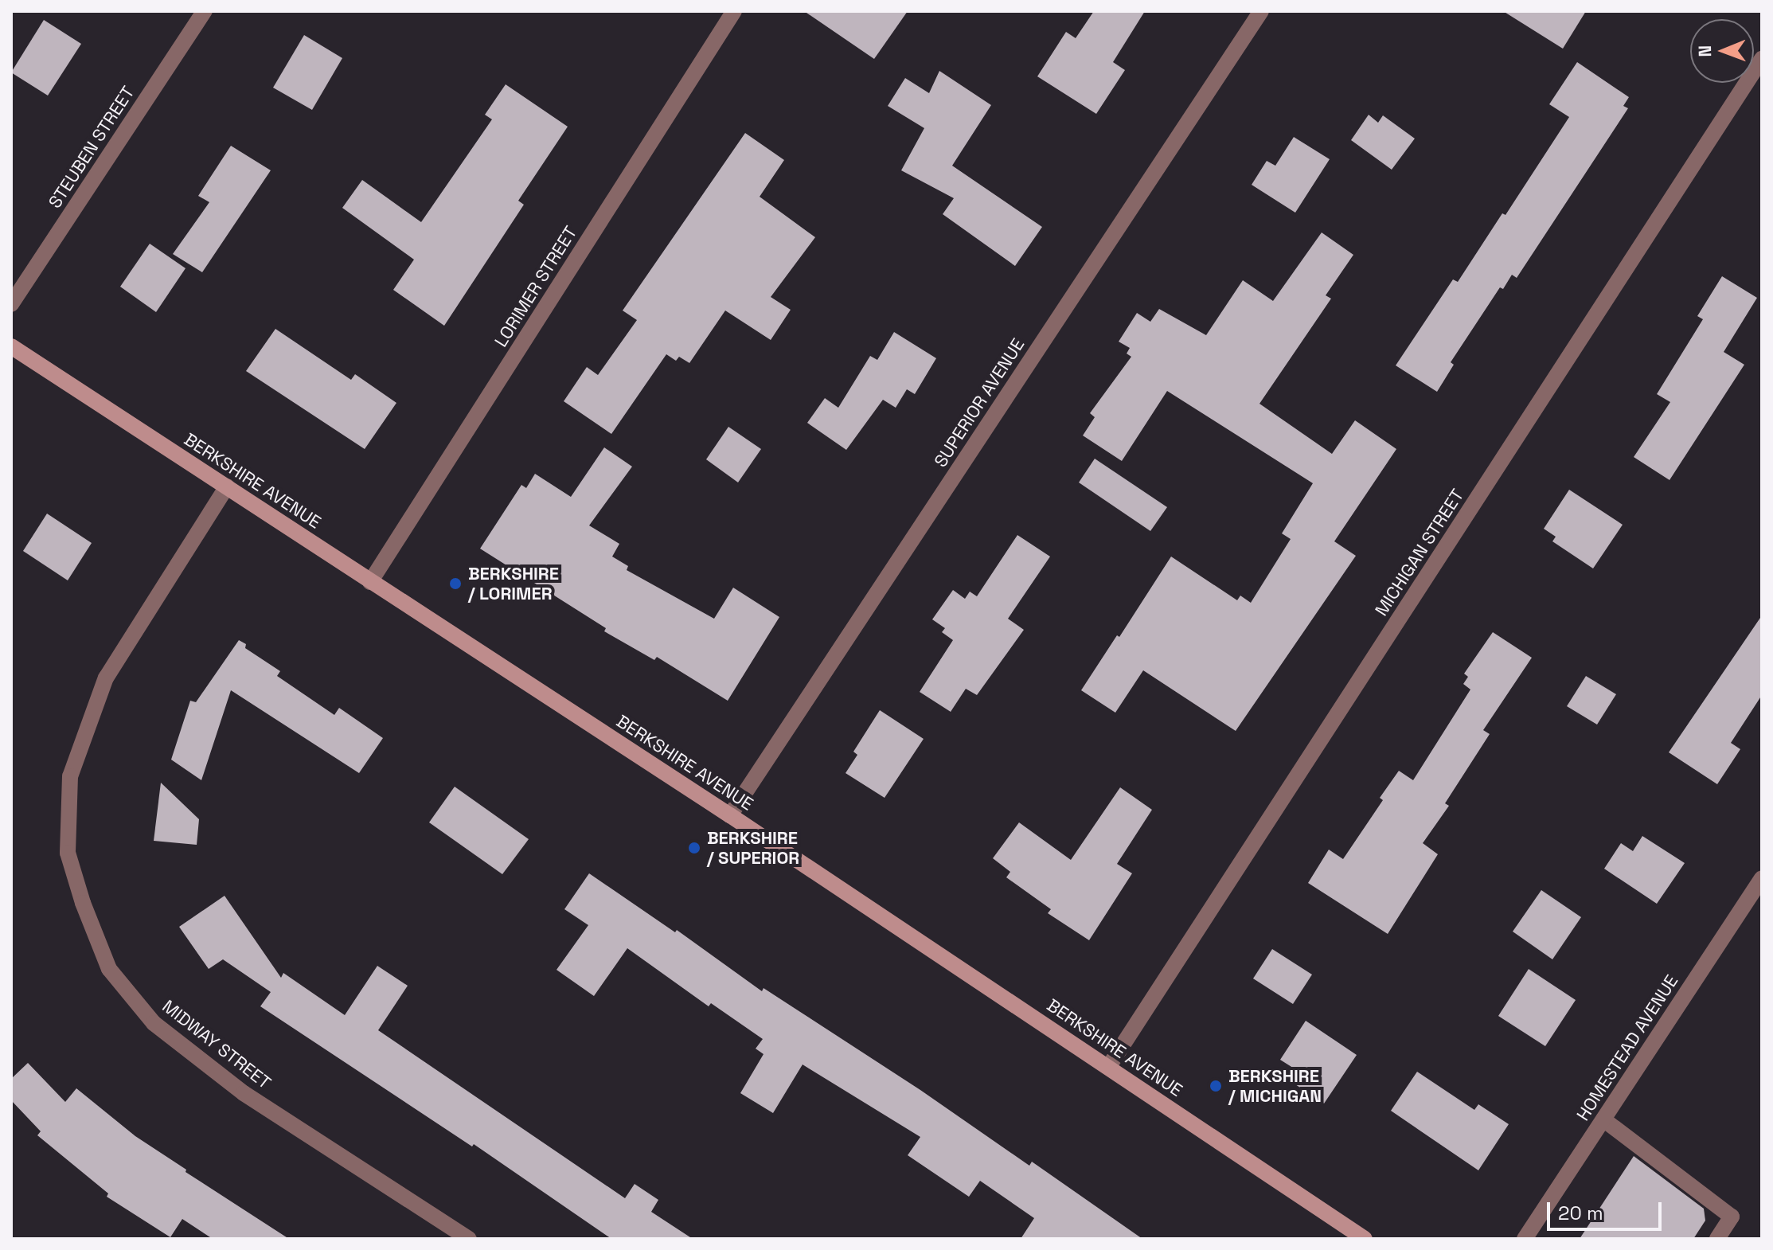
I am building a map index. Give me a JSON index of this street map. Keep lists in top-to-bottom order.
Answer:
{
  "streets": {
    "main road": ["BERKSHIRE AVENUE"],
    "street": [
      "STEUBEN STREET",
      "LORIMER STREET",
      "SUPERIOR AVENUE",
      "MICHIGAN STREET",
      "MIDWAY STREET",
      "HOMESTEAD AVENUE"
    ]
  },
  "crossings": [
    ["LORIMER STREET", "BERKSHIRE AVENUE"],
    ["SUPERIOR AVENUE", "BERKSHIRE AVENUE"],
    ["BERKSHIRE AVENUE", "MICHIGAN STREET"],
    ["BERKSHIRE AVENUE", "MIDWAY STREET"]
  ],
  "places": ["BERKSHIRE / LORIMER", "BERKSHIRE / SUPERIOR", "BERKSHIRE / MICHIGAN"],
  "scale_bar": "20 m",
  "north": "left"
}
